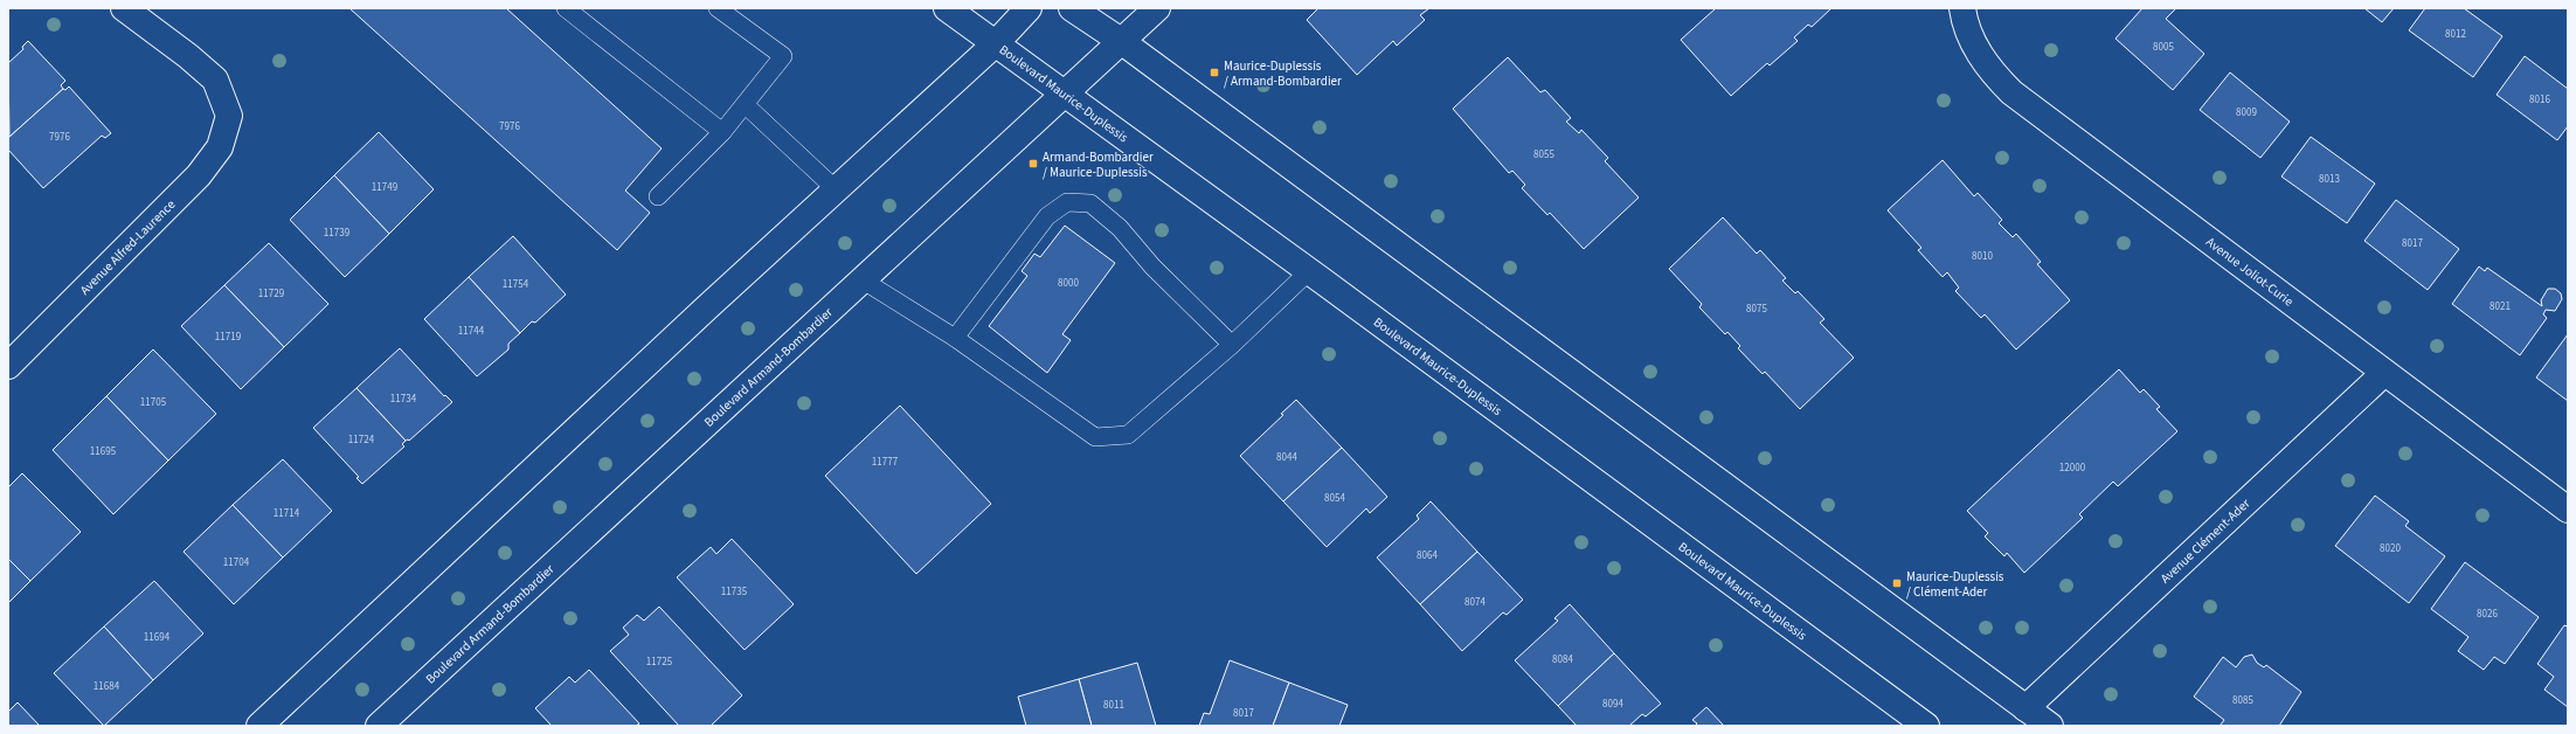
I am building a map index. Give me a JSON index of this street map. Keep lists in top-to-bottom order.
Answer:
{
  "streets": {
    "street": [
      "Boulevard Maurice-Duplessis",
      "Avenue Alfred-Laurence",
      "Avenue Joliot-Curie",
      "Boulevard Armand-Bombardier",
      "Avenue Clément-Ader"
    ]
  },
  "crossings": [
    ["Boulevard Maurice-Duplessis", "Boulevard Armand-Bombardier"],
    ["Avenue Joliot-Curie", "Avenue Clément-Ader"]
  ],
  "places": {
    "transit": ["Maurice-Duplessis / Armand-Bombardier", "Armand-Bombardier / Maurice-Duplessis", "Maurice-Duplessis / Clément-Ader"]
  },
  "house_numbers": [
    "8012",
    "8005",
    "8016",
    "8009",
    "7976",
    "7976",
    "8055",
    "8013",
    "11749",
    "11739",
    "8017",
    "8010",
    "8000",
    "11754",
    "11729",
    "8021",
    "8075",
    "11744",
    "11719",
    "11734",
    "11705",
    "11724",
    "11695",
    "8044",
    "11777",
    "12000",
    "8054",
    "11714",
    "8020",
    "8064",
    "11704",
    "11735",
    "8074",
    "8026",
    "11694",
    "8084",
    "11725",
    "11684",
    "8085",
    "8094",
    "8011",
    "8017"
  ]
}
